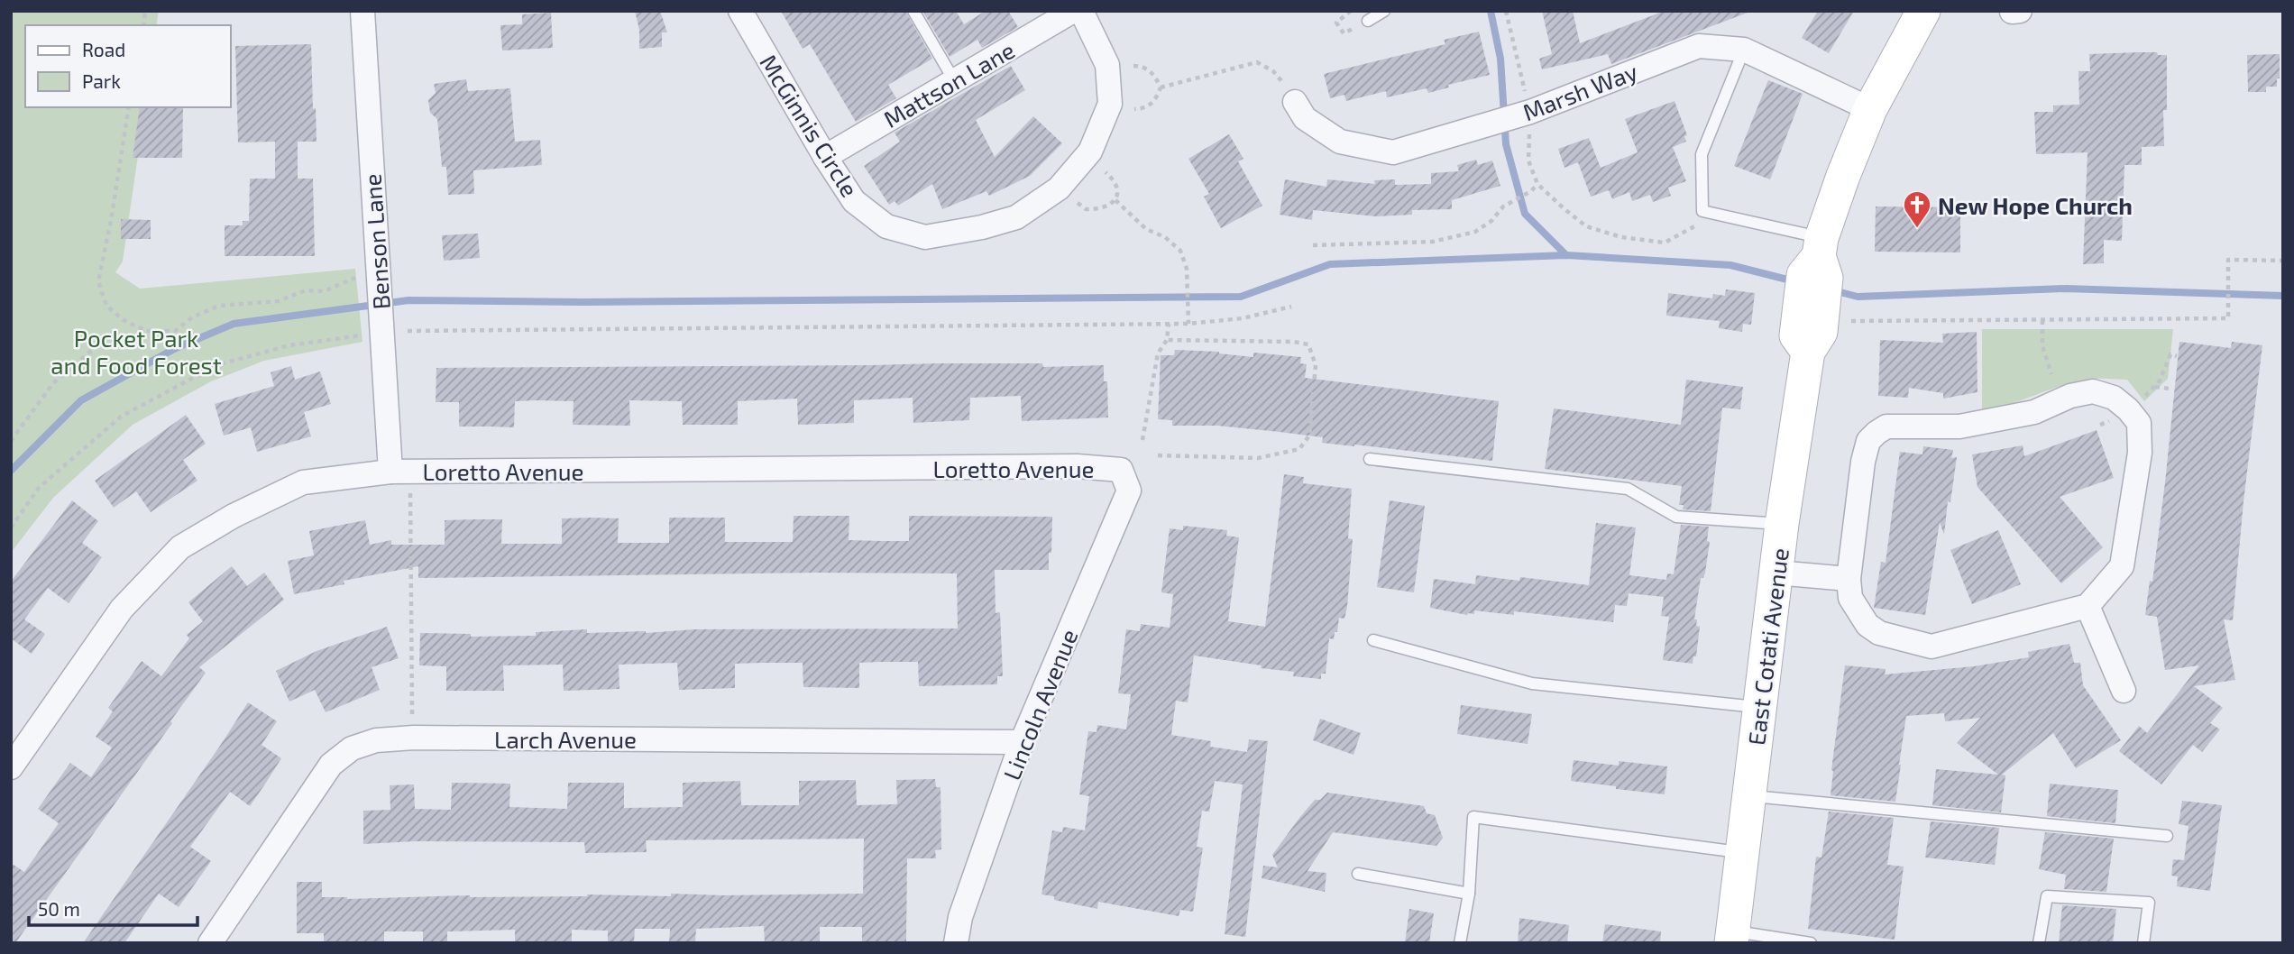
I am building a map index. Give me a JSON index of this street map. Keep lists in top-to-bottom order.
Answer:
{
  "streets": {
    "main road": ["East Cotati Avenue"],
    "street": [
      "Mattson Lane",
      "Marsh Way",
      "McGinnis Circle",
      "Benson Lane",
      "Loretto Avenue",
      "Lincoln Avenue",
      "Larch Avenue"
    ]
  },
  "crossings": [
    ["Mattson Lane", "McGinnis Circle"],
    ["Benson Lane", "Loretto Avenue"],
    ["Loretto Avenue", "Lincoln Avenue"],
    ["Lincoln Avenue", "Larch Avenue"]
  ],
  "parks": ["Pocket Park and Food Forest"],
  "places": {
    "church": ["New Hope Church"]
  },
  "legend": ["Road", "Park"],
  "scale_bar": "50 m"
}
